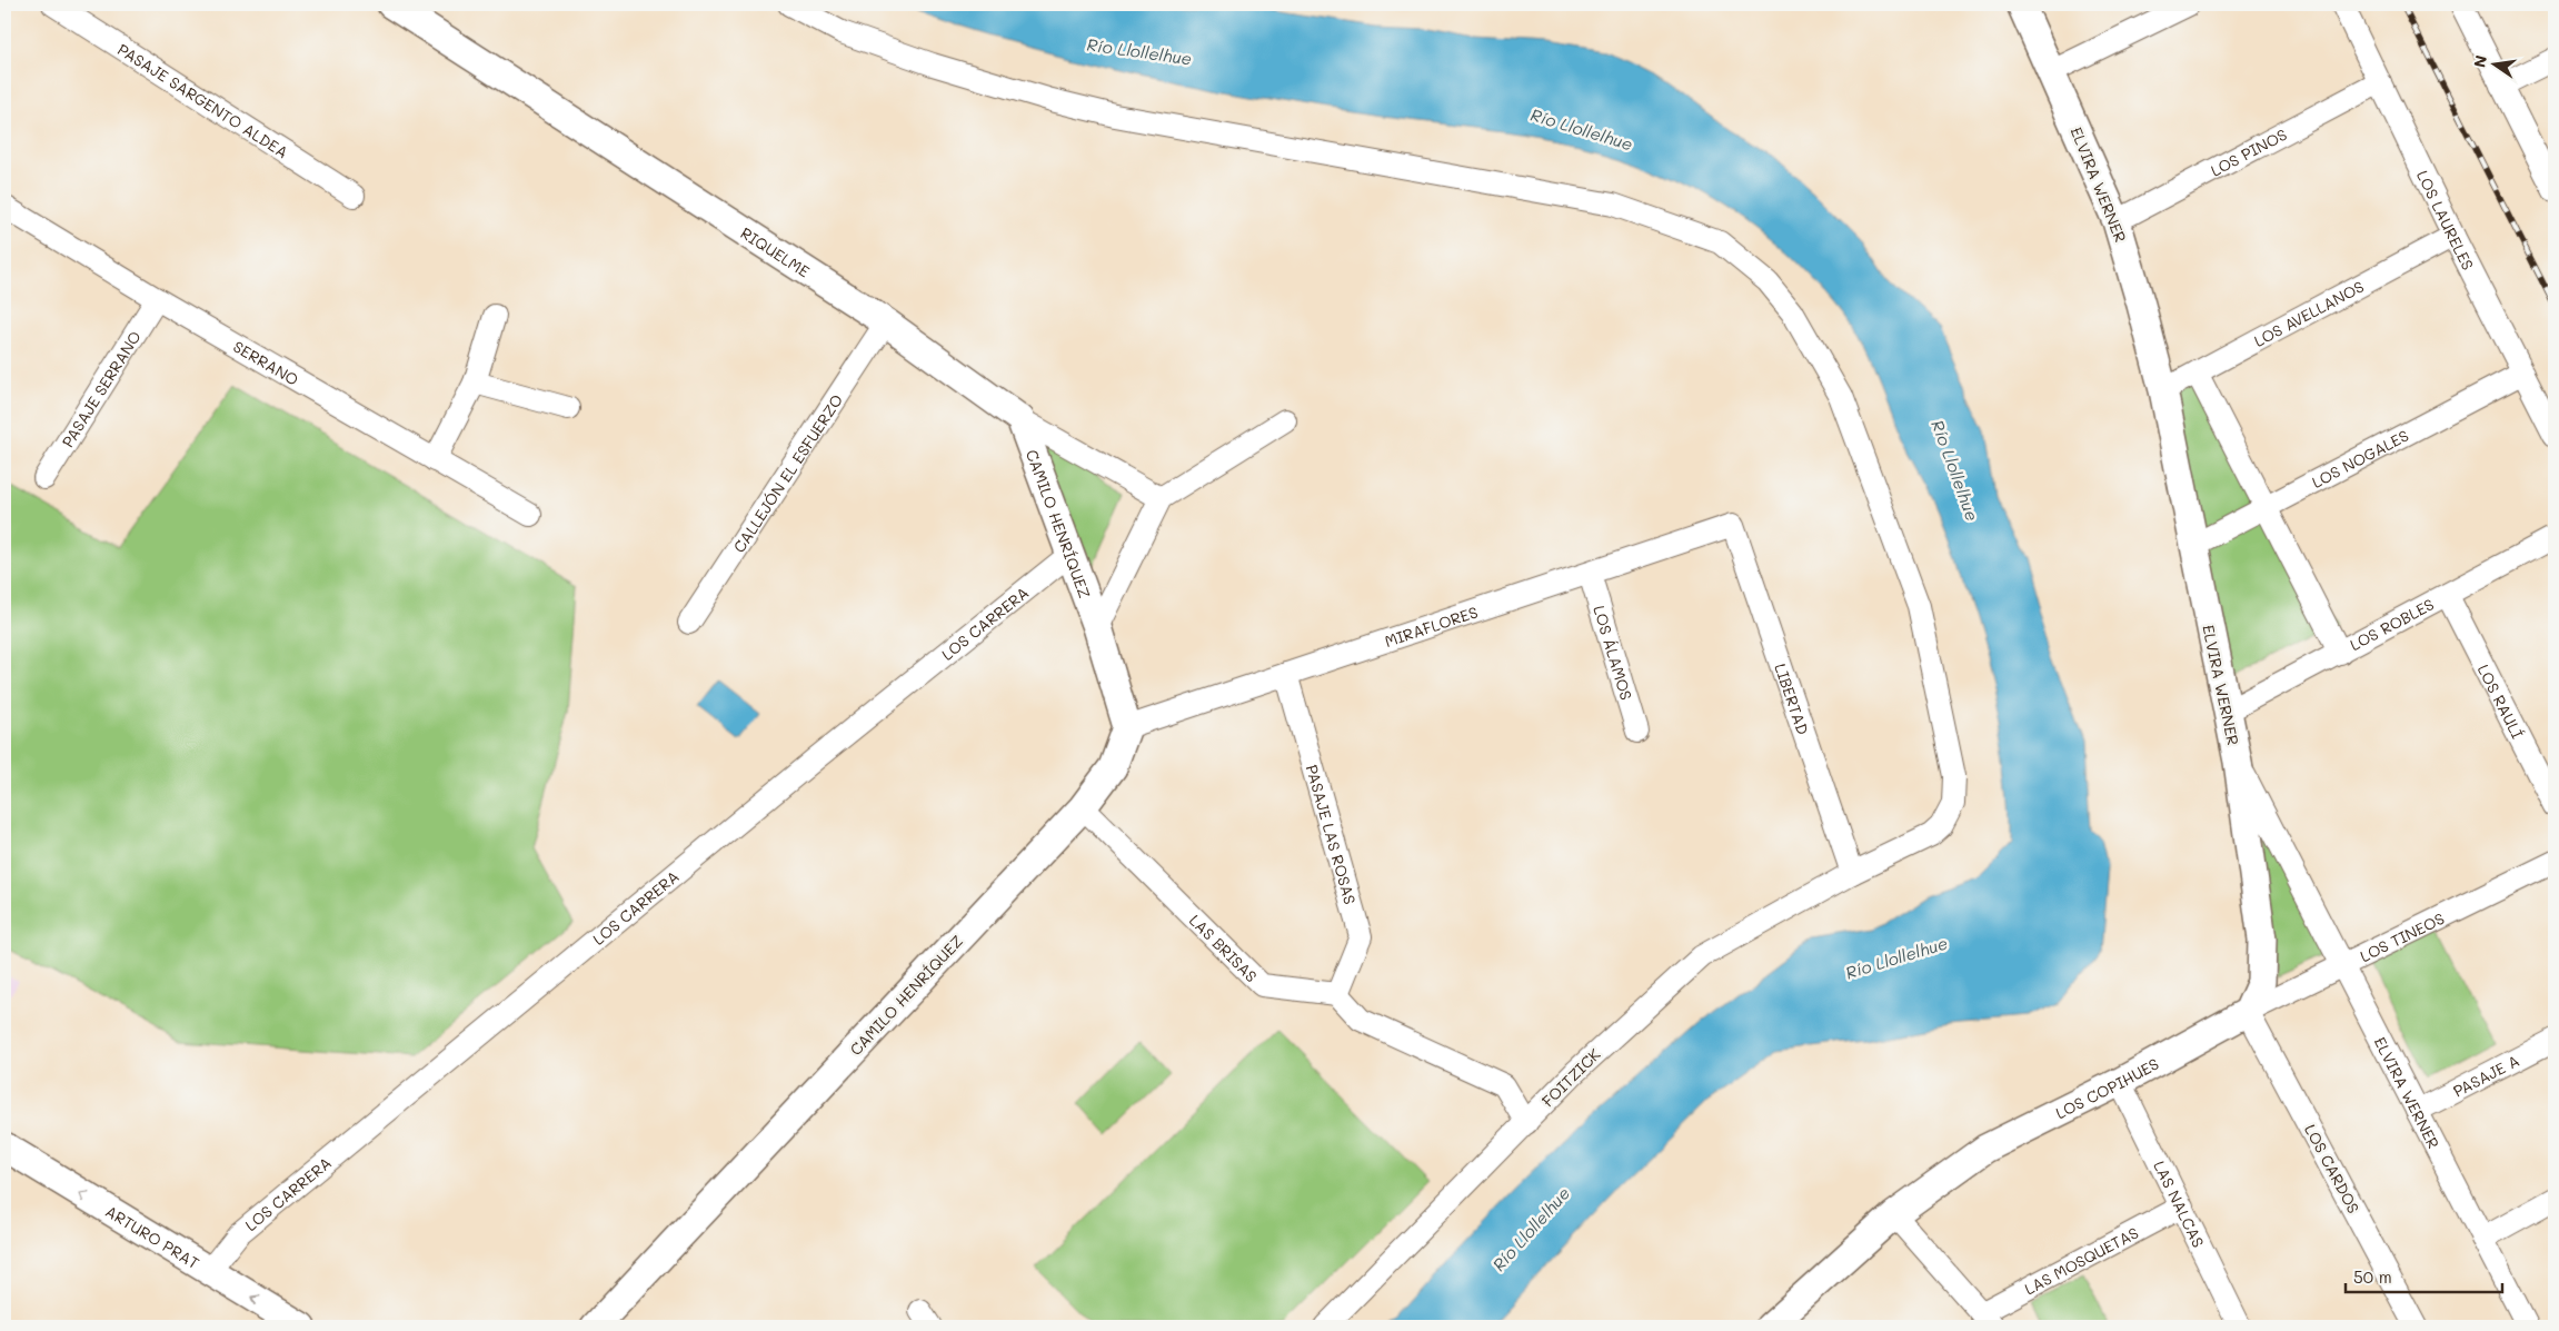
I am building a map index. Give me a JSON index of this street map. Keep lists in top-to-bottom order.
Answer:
{
  "streets": {
    "main road": [
      "ELVIRA WERNER",
      "RIQUELME",
      "CAMILO HENRÍQUEZ",
      "LOS COPIHUES",
      "ARTURO PRAT"
    ],
    "street": [
      "PASAJE SARGENTO ALDEA",
      "LOS PINOS",
      "LOS LAURELES",
      "LOS AVELLANOS",
      "SERRANO",
      "PASAJE SERRANO",
      "LOS NOGALES",
      "CALLEJÓN EL ESFUERZO",
      "LOS CARRERA",
      "MIRAFLORES",
      "LOS ROBLES",
      "LOS ÁLAMOS",
      "LIBERTAD",
      "LOS RAULÍ",
      "PASAJE LAS ROSAS",
      "LOS TINEOS",
      "LAS BRISAS",
      "PASAJE A",
      "FOITZICK",
      "LOS CARDOS",
      "LAS NALCAS",
      "LAS MOSQUETAS"
    ]
  },
  "crossings": [
    ["LOS PINOS", "ELVIRA WERNER"],
    ["LOS PINOS", "LOS LAURELES"],
    ["ELVIRA WERNER", "LOS AVELLANOS"],
    ["ELVIRA WERNER", "LOS NOGALES"],
    ["ELVIRA WERNER", "LOS ROBLES"],
    ["ELVIRA WERNER", "LOS TINEOS"],
    ["ELVIRA WERNER", "PASAJE A"],
    ["LOS LAURELES", "LOS AVELLANOS"],
    ["LOS LAURELES", "LOS NOGALES"],
    ["RIQUELME", "CALLEJÓN EL ESFUERZO"],
    ["RIQUELME", "CAMILO HENRÍQUEZ"],
    ["SERRANO", "PASAJE SERRANO"],
    ["CAMILO HENRÍQUEZ", "LOS CARRERA"],
    ["CAMILO HENRÍQUEZ", "MIRAFLORES"],
    ["CAMILO HENRÍQUEZ", "LAS BRISAS"],
    ["LOS CARRERA", "ARTURO PRAT"],
    ["MIRAFLORES", "LOS ÁLAMOS"],
    ["MIRAFLORES", "LIBERTAD"],
    ["MIRAFLORES", "PASAJE LAS ROSAS"],
    ["LOS ROBLES", "LOS RAULÍ"],
    ["LIBERTAD", "FOITZICK"],
    ["PASAJE LAS ROSAS", "LAS BRISAS"],
    ["LOS TINEOS", "LOS COPIHUES"],
    ["LOS TINEOS", "LOS CARDOS"],
    ["LOS COPIHUES", "LOS CARDOS"],
    ["LOS COPIHUES", "LAS NALCAS"],
    ["LAS NALCAS", "LAS MOSQUETAS"]
  ],
  "one_way": ["ARTURO PRAT"],
  "water": ["Río Llollelhue"],
  "scale_bar": "50 m",
  "north": "left"
}
